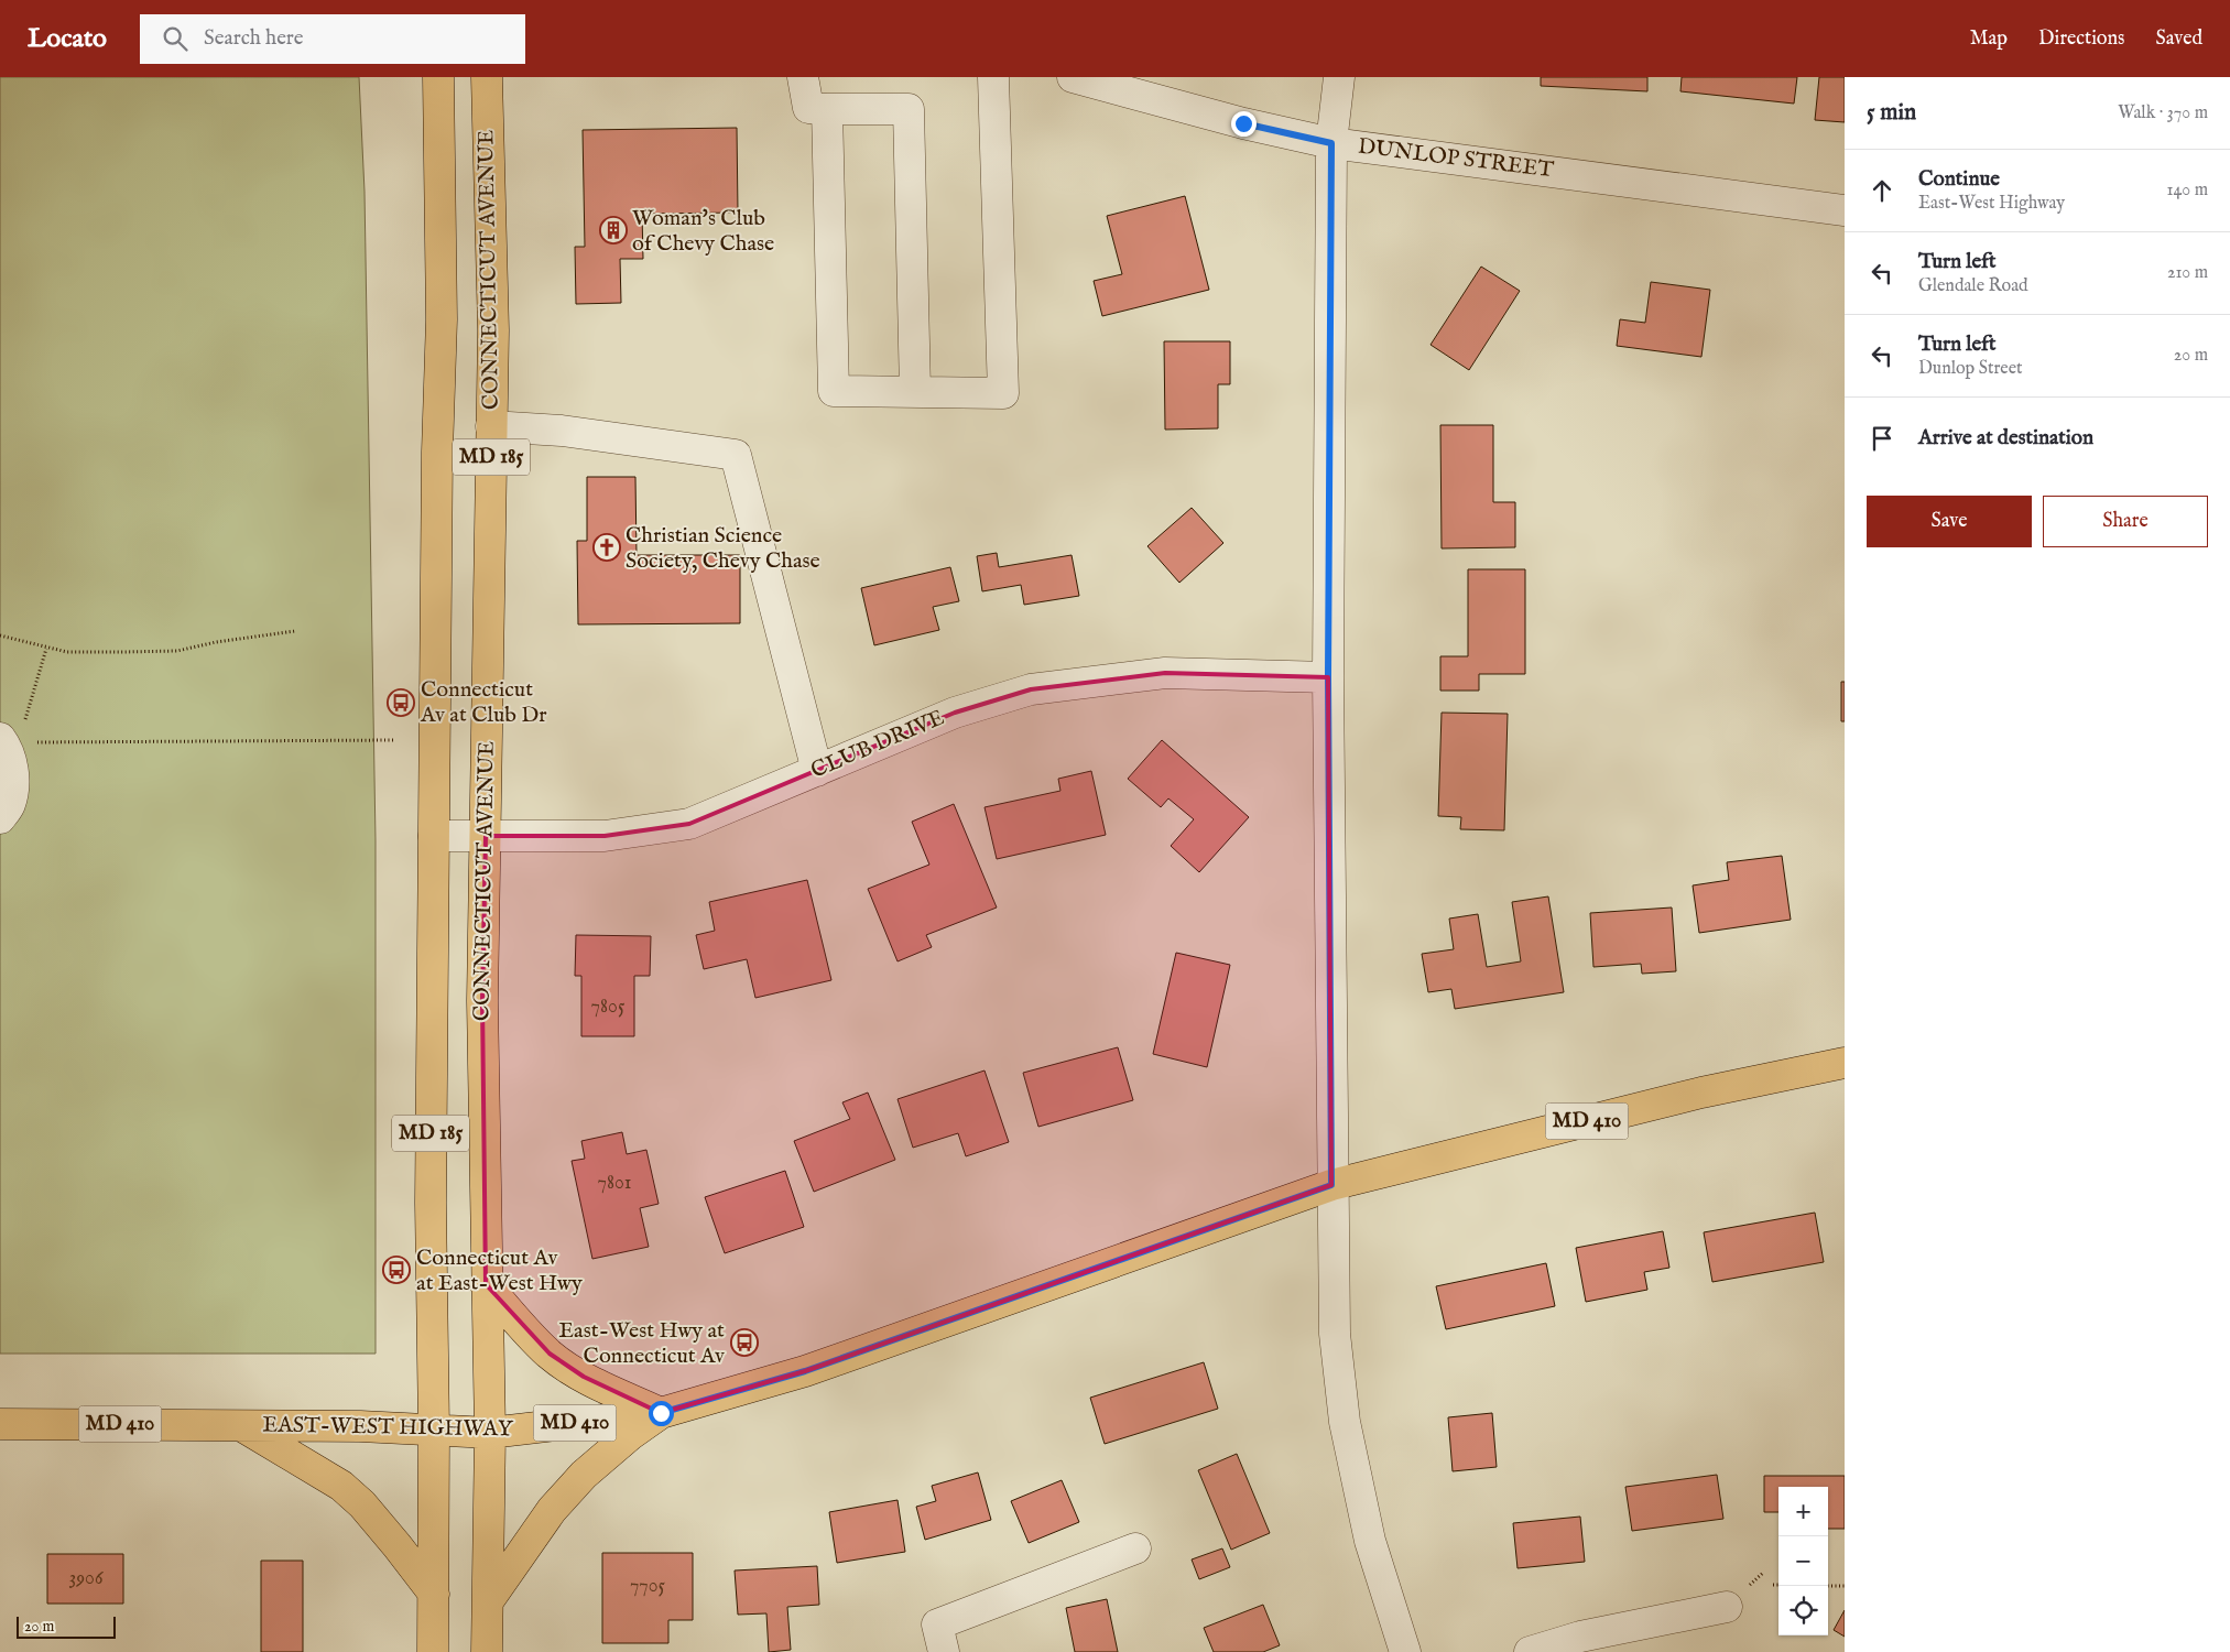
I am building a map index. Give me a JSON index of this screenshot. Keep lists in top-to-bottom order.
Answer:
{
  "streets": {
    "main road": [
      "CONNECTICUT AVENUE",
      "MD 185",
      "MD 410",
      "EAST-WEST HIGHWAY"
    ],
    "street": ["DUNLOP STREET", "CLUB DRIVE"]
  },
  "crossings": [
    ["CONNECTICUT AVENUE", "CLUB DRIVE"],
    ["CONNECTICUT AVENUE", "EAST-WEST HIGHWAY"],
    ["MD 185", "CLUB DRIVE"],
    ["MD 185", "EAST-WEST HIGHWAY"]
  ],
  "places": {
    "building": ["Woman's Club of Chevy Chase"],
    "church": ["Christian Science Society, Chevy Chase"],
    "bus stop": ["Connecticut Av at Club Dr", "Connecticut Av at East-West Hwy", "East-West Hwy at Connecticut Av"]
  },
  "house_numbers": [
    "7805",
    "7801",
    "3906",
    "7705"
  ],
  "scale_bar": "20 m",
  "page": {
    "header": "Locato",
    "search": "Search here",
    "nav": ["Map", "Directions", "Saved"],
    "heading": ["5 min", "Walk · 370 m"],
    "list": [
      ["Continue", "East-West Highway", "140 m"],
      ["Turn left", "Glendale Road", "210 m"],
      ["Turn left", "Dunlop Street", "20 m"],
      "Arrive at destination"
    ],
    "buttons": ["Save", "Share"],
    "map_buttons": ["+", "−"],
    "scale": "20 m"
  }
}
